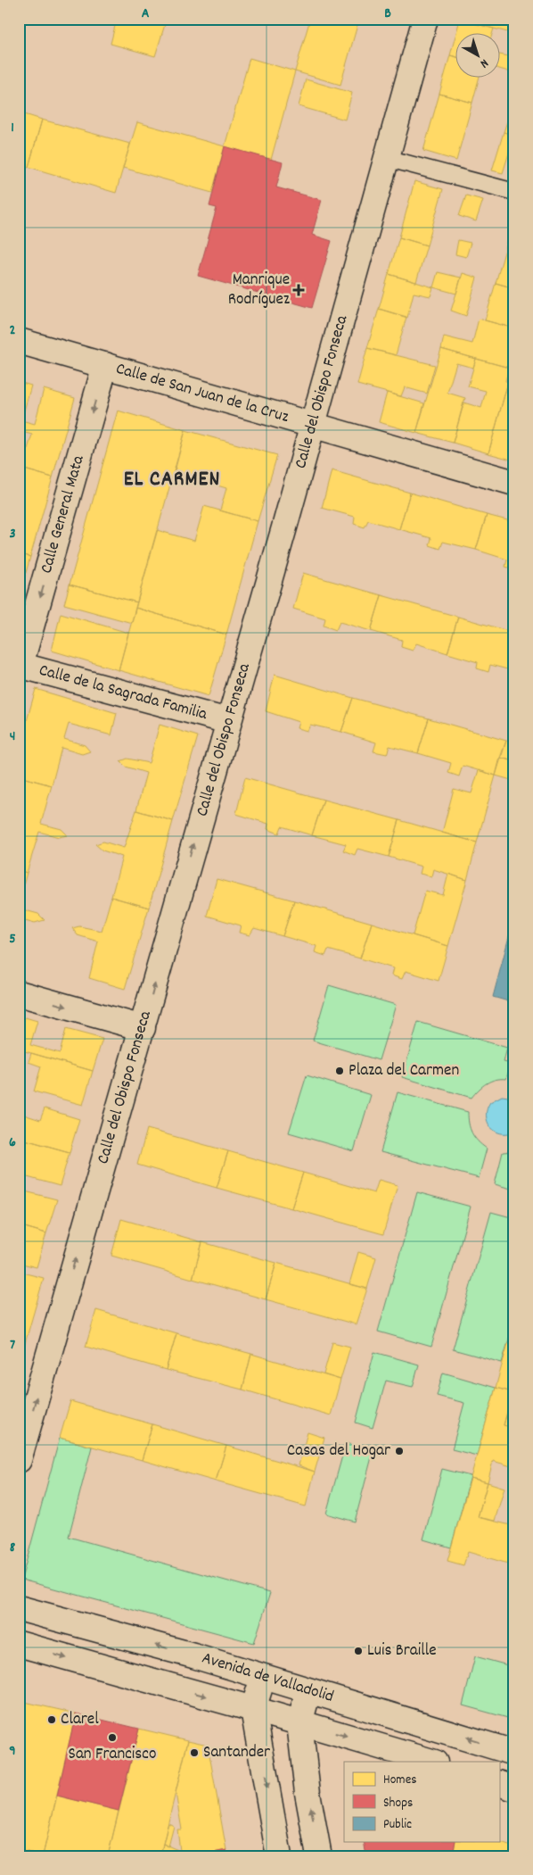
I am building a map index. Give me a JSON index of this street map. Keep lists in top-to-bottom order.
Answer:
{
  "streets": {
    "street": [
      "Calle del Obispo Fonseca",
      "Calle de San Juan de la Cruz",
      "Calle General Mata",
      "Calle de la Sagrada Familia",
      "Avenida de Valladolid"
    ]
  },
  "crossings": [
    ["Calle del Obispo Fonseca", "Calle de San Juan de la Cruz"],
    ["Calle del Obispo Fonseca", "Calle de la Sagrada Familia"],
    ["Calle de San Juan de la Cruz", "Calle General Mata"],
    ["Calle General Mata", "Calle de la Sagrada Familia"]
  ],
  "one_way": ["Calle del Obispo Fonseca", "Calle General Mata"],
  "districts": ["EL CARMEN"],
  "places": {
    "health": ["Manrique Rodríguez"],
    "other": [
      "Plaza del Carmen",
      "Casas del Hogar",
      "Luis Braille",
      "Clarel",
      "San Francisco",
      "Santander"
    ]
  },
  "legend": ["Homes", "Shops", "Public"],
  "north": "bottom right",
  "grid": {
    "columns": ["A", "B"],
    "rows": [
      "1",
      "2",
      "3",
      "4",
      "5",
      "6",
      "7",
      "8",
      "9"
    ]
  }
}
